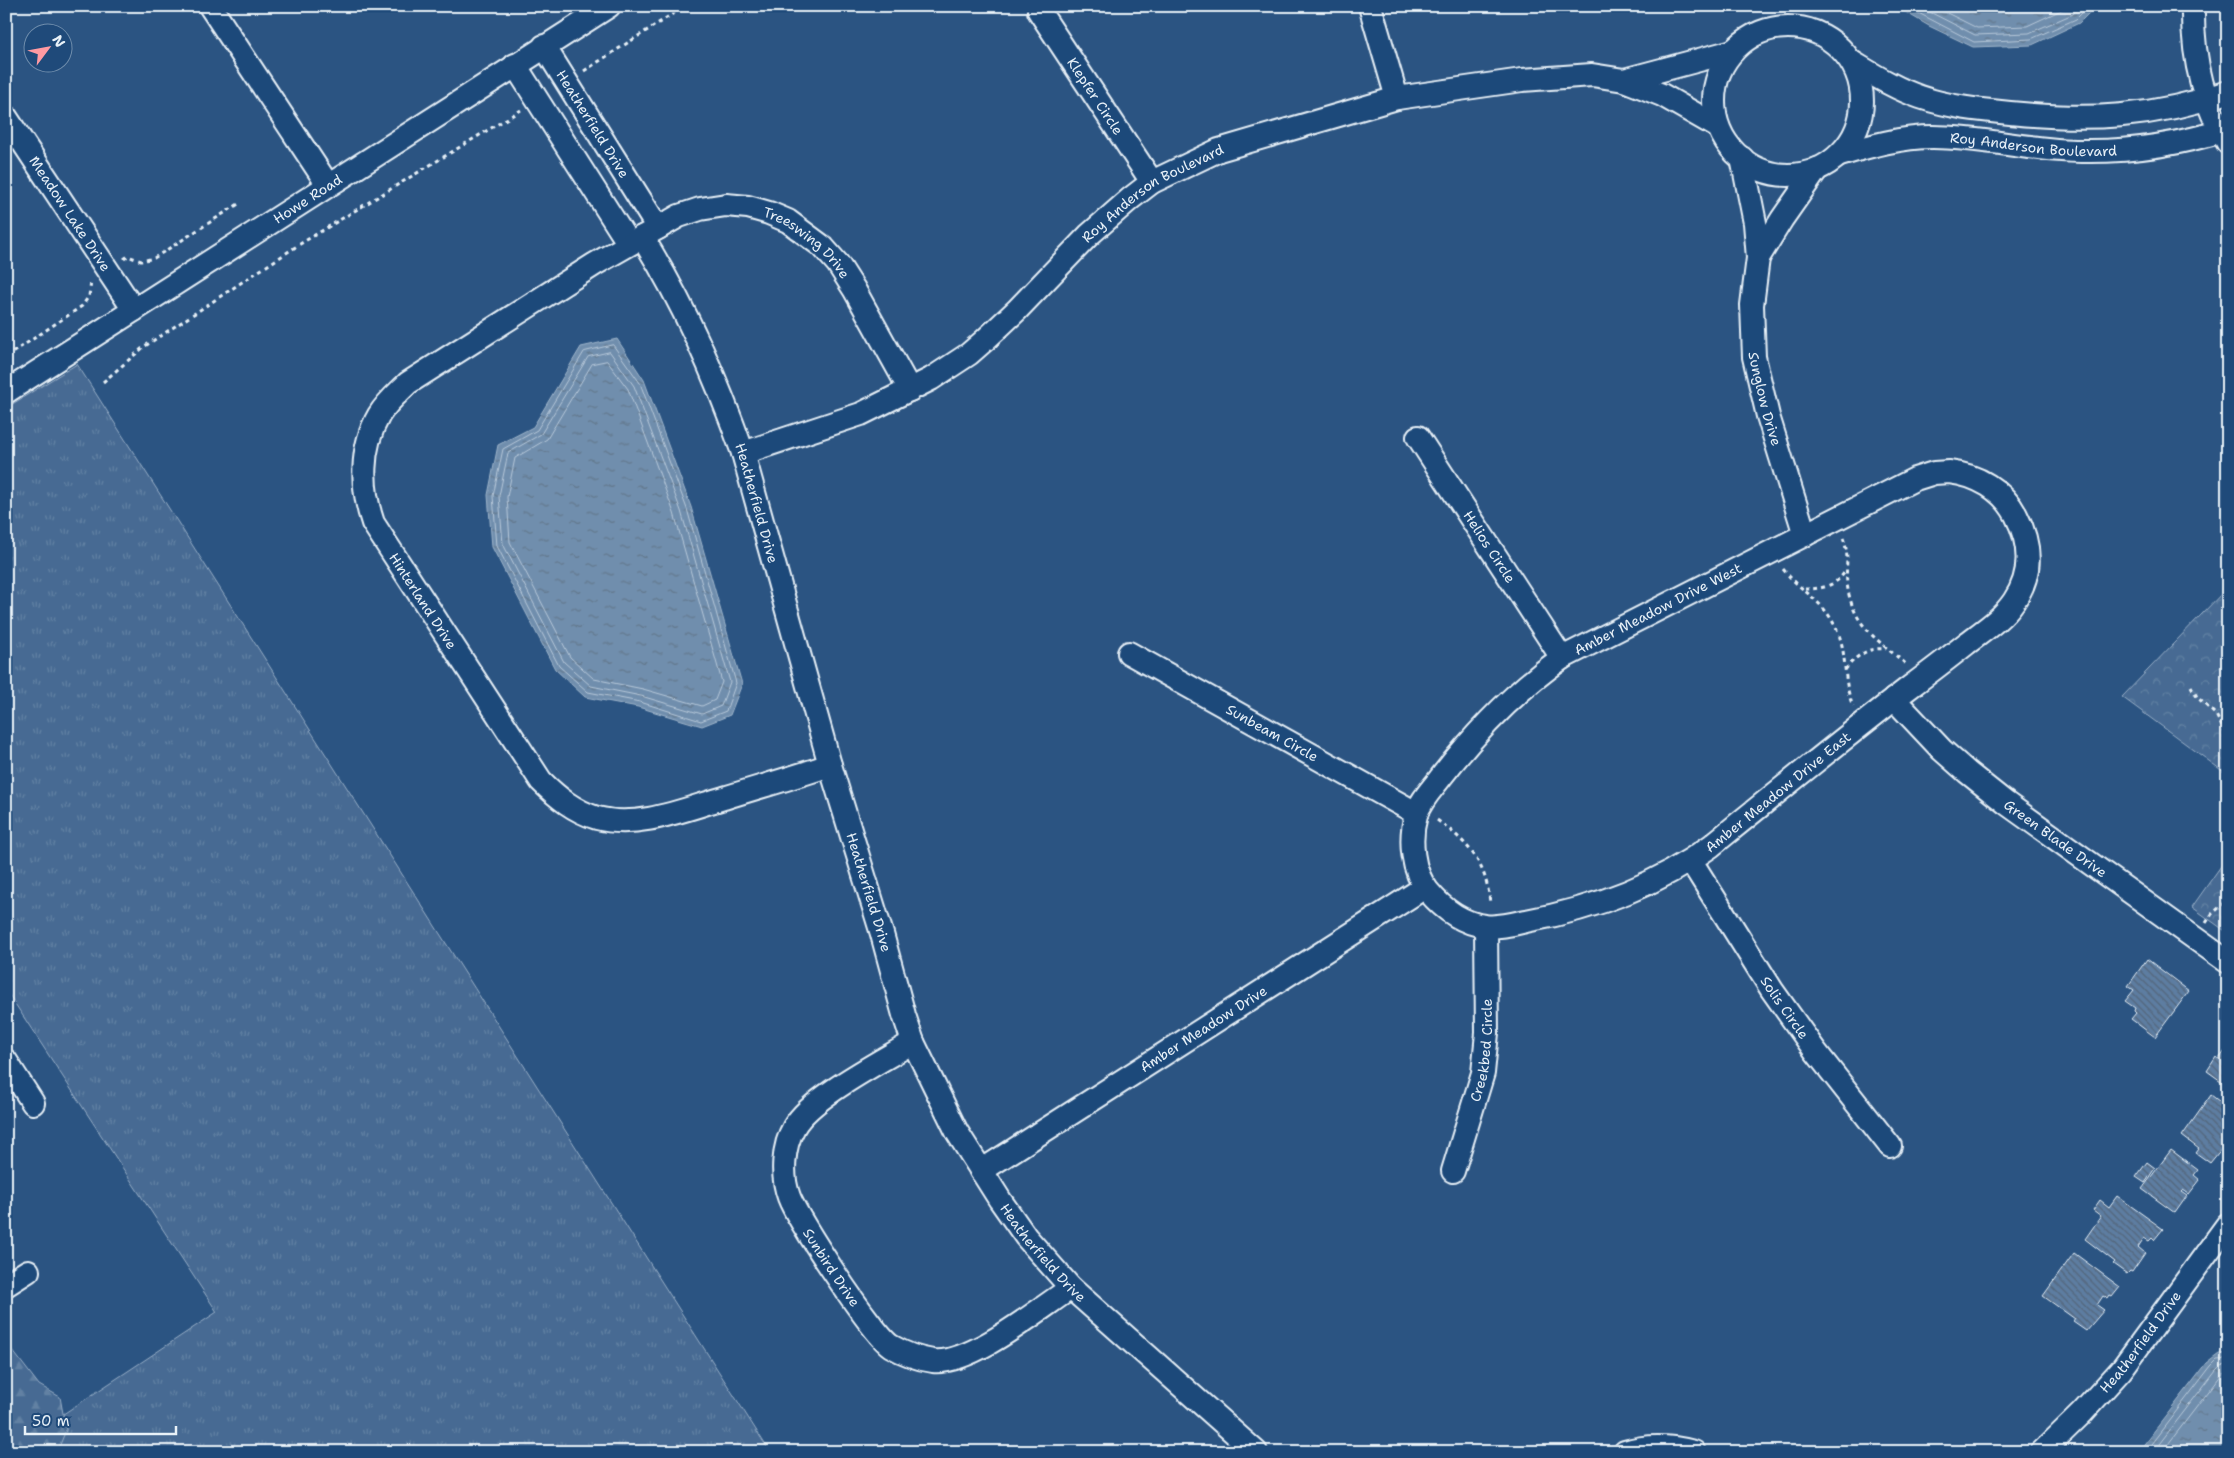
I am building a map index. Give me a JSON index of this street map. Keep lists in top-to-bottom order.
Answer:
{
  "streets": {
    "street": [
      "Klepfer Circle",
      "Heatherfield Drive",
      "Roy Anderson Boulevard",
      "Howe Road",
      "Meadow Lake Drive",
      "Treeswing Drive",
      "Sunglow Drive",
      "Helios Circle",
      "Hinterland Drive",
      "Amber Meadow Drive West",
      "Sunbeam Circle",
      "Amber Meadow Drive East",
      "Green Blade Drive",
      "Solis Circle",
      "Amber Meadow Drive",
      "Creekbed Circle",
      "Sunbird Drive"
    ]
  },
  "crossings": [
    ["Klepfer Circle", "Roy Anderson Boulevard"],
    ["Heatherfield Drive", "Roy Anderson Boulevard"],
    ["Heatherfield Drive", "Howe Road"],
    ["Heatherfield Drive", "Treeswing Drive"],
    ["Heatherfield Drive", "Hinterland Drive"],
    ["Heatherfield Drive", "Amber Meadow Drive"],
    ["Heatherfield Drive", "Sunbird Drive"],
    ["Roy Anderson Boulevard", "Treeswing Drive"],
    ["Roy Anderson Boulevard", "Sunglow Drive"],
    ["Howe Road", "Meadow Lake Drive"],
    ["Treeswing Drive", "Hinterland Drive"],
    ["Sunglow Drive", "Amber Meadow Drive West"],
    ["Helios Circle", "Amber Meadow Drive West"],
    ["Amber Meadow Drive West", "Sunbeam Circle"],
    ["Amber Meadow Drive West", "Amber Meadow Drive East"],
    ["Amber Meadow Drive West", "Amber Meadow Drive"],
    ["Amber Meadow Drive East", "Green Blade Drive"],
    ["Amber Meadow Drive East", "Solis Circle"],
    ["Amber Meadow Drive East", "Amber Meadow Drive"],
    ["Amber Meadow Drive East", "Creekbed Circle"]
  ],
  "scale_bar": "50 m",
  "north": "top right"
}
